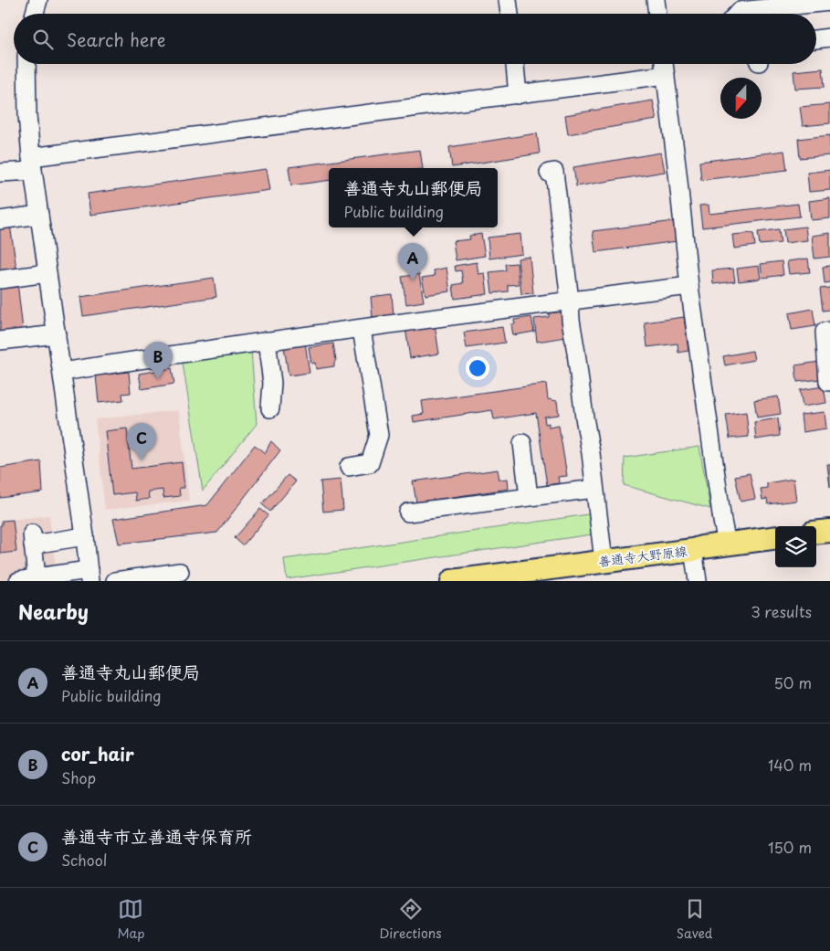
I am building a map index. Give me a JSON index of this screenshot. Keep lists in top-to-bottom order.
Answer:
{
  "streets": {
    "main road": ["善通寺大野原線"]
  },
  "north": "bottom",
  "page": {
    "search": "Search here",
    "popup": ["善通寺丸山郵便局", "Public building"],
    "pins": ["A", "B", "C"],
    "heading": ["Nearby", "3 results"],
    "list": [
      {
        "mark": "A",
        "name": "善通寺丸山郵便局",
        "note": "Public building",
        "value": "50 m"
      },
      {
        "mark": "B",
        "name": "cor_hair",
        "note": "Shop",
        "value": "140 m"
      },
      {
        "mark": "C",
        "name": "善通寺市立善通寺保育所",
        "note": "School",
        "value": "150 m"
      }
    ],
    "nav": ["Map", "Directions", "Saved"]
  }
}
